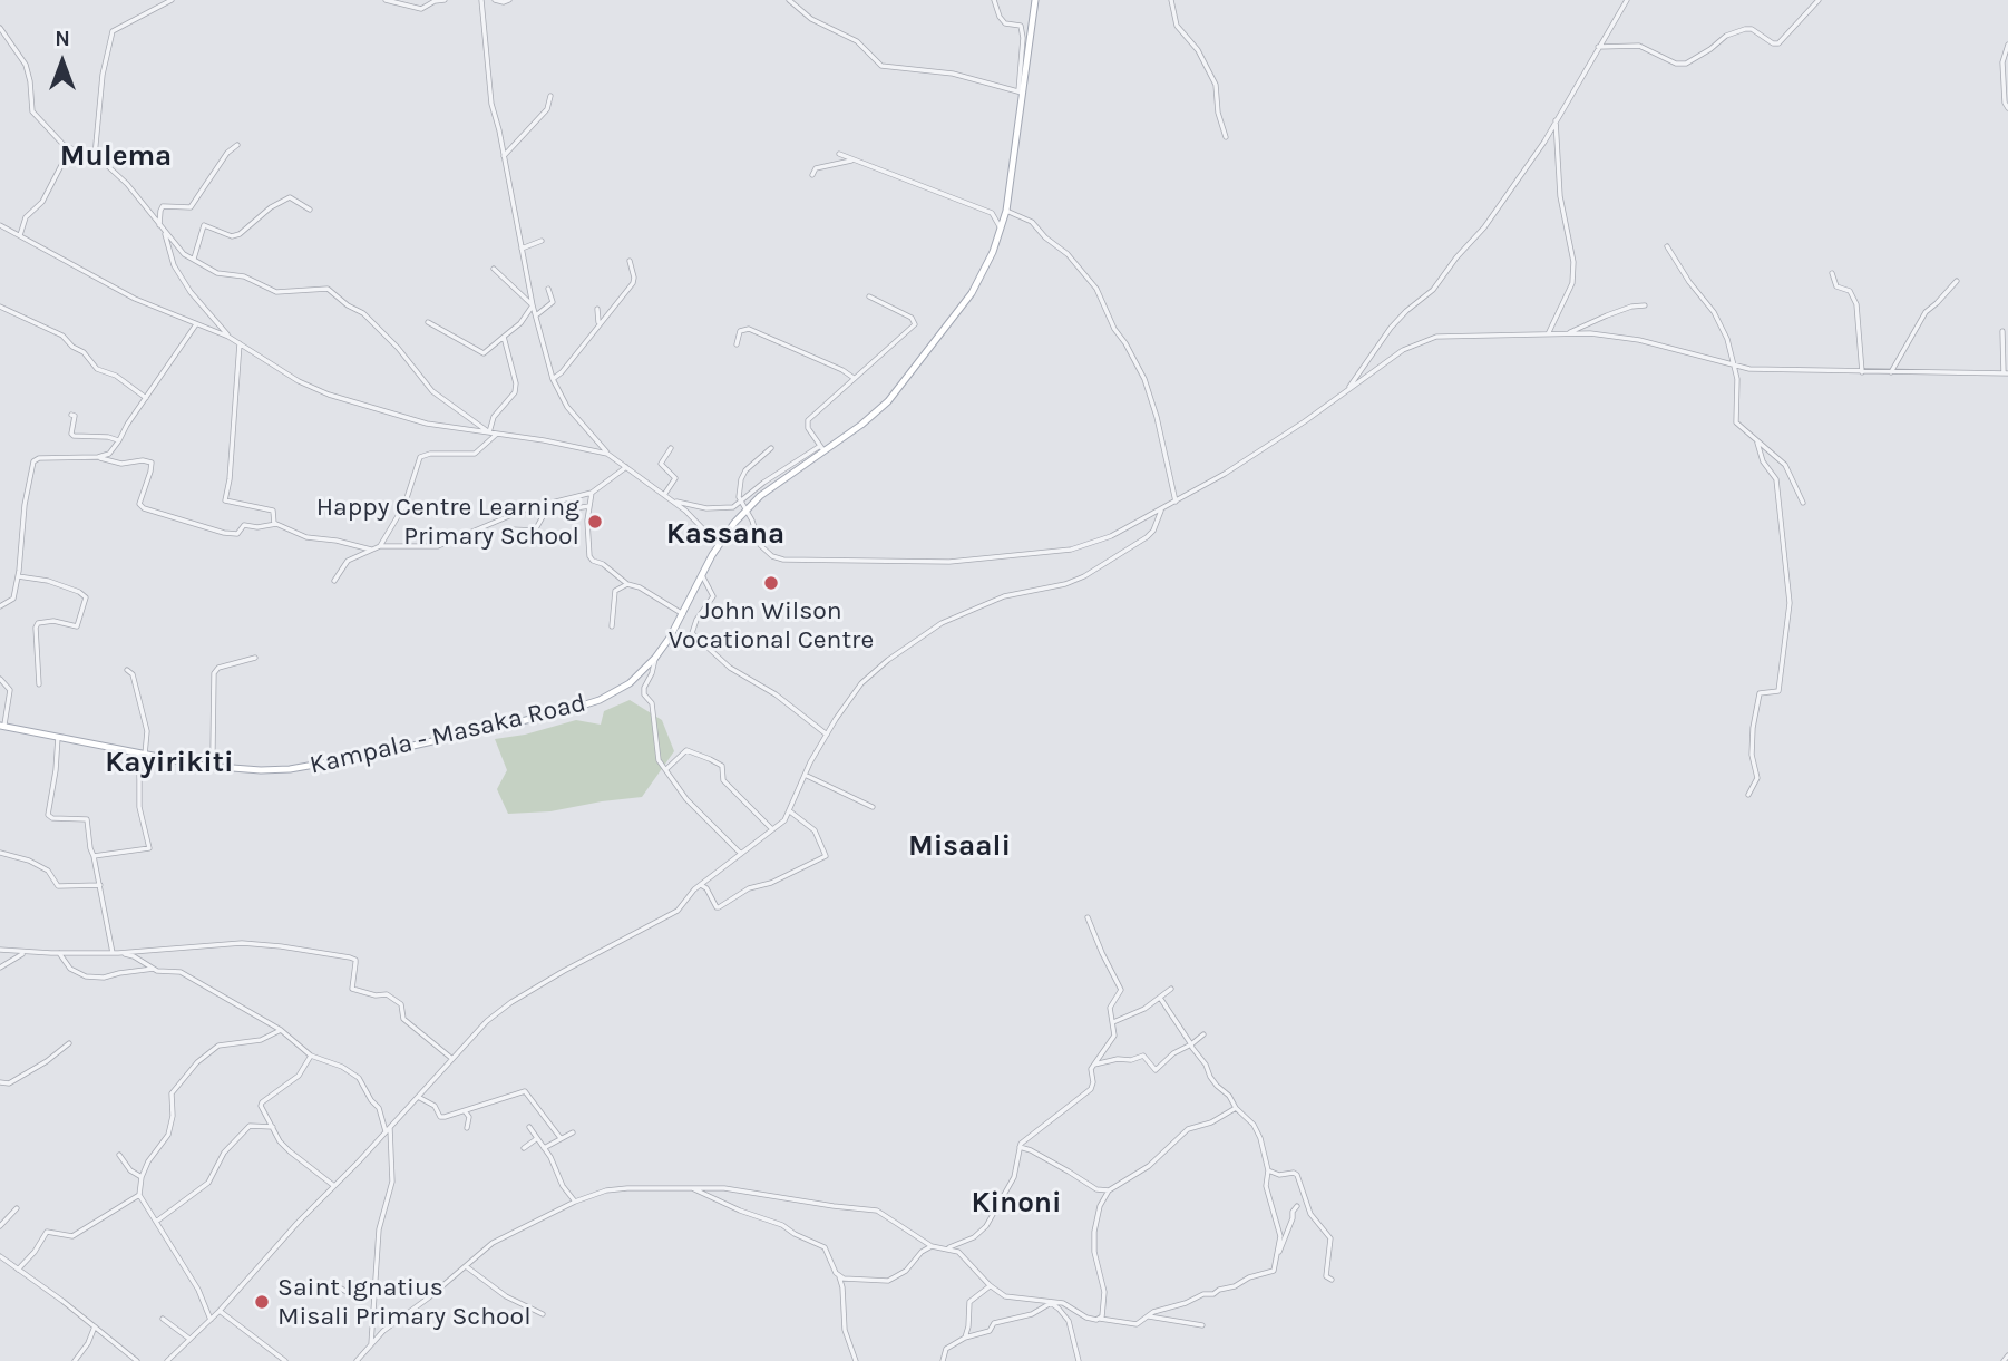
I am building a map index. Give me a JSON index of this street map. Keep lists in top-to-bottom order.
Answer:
{
  "streets": {
    "main road": ["Kampala - Masaka Road"]
  },
  "districts": [
    "Mulema",
    "Kassana",
    "Kayirikiti",
    "Misaali",
    "Kinoni"
  ],
  "places": ["Happy Centre Learning Primary School", "John Wilson Vocational Centre", "Saint Ignatius Misali Primary School"],
  "north": "top"
}
